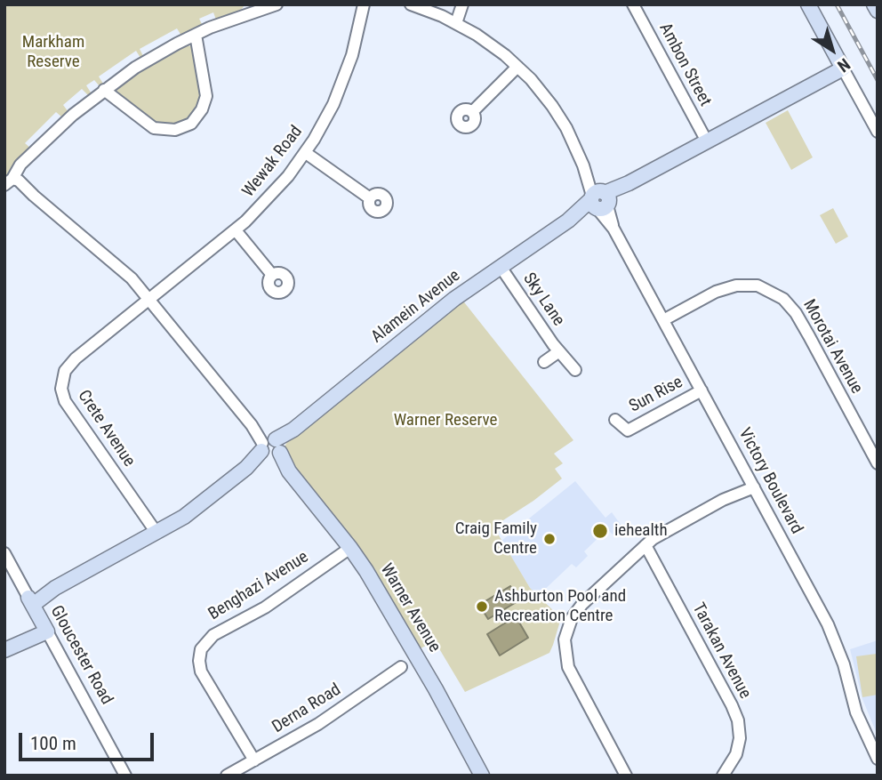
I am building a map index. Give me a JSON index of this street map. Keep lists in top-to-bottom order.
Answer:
{
  "streets": {
    "street": [
      "Ambon Street",
      "Wewak Road",
      "Sky Lane",
      "Alamein Avenue",
      "Morotai Avenue",
      "Sun Rise",
      "Crete Avenue",
      "Victory Boulevard",
      "Benghazi Avenue",
      "Warner Avenue",
      "Tarakan Avenue",
      "Gloucester Road",
      "Derna Road"
    ]
  },
  "crossings": [
    ["Ambon Street", "Alamein Avenue"],
    ["Wewak Road", "Crete Avenue"],
    ["Wewak Road", "Warner Avenue"],
    ["Sky Lane", "Alamein Avenue"],
    ["Alamein Avenue", "Crete Avenue"],
    ["Alamein Avenue", "Victory Boulevard"],
    ["Alamein Avenue", "Warner Avenue"],
    ["Alamein Avenue", "Gloucester Road"],
    ["Morotai Avenue", "Victory Boulevard"],
    ["Sun Rise", "Victory Boulevard"],
    ["Crete Avenue", "Warner Avenue"],
    ["Benghazi Avenue", "Warner Avenue"],
    ["Benghazi Avenue", "Derna Road"]
  ],
  "parks": ["Markham Reserve", "Warner Reserve"],
  "places": ["iehealth", "Craig Family Centre", "Ashburton Pool and Recreation Centre"],
  "scale_bar": "100 m",
  "north": "bottom right"
}
